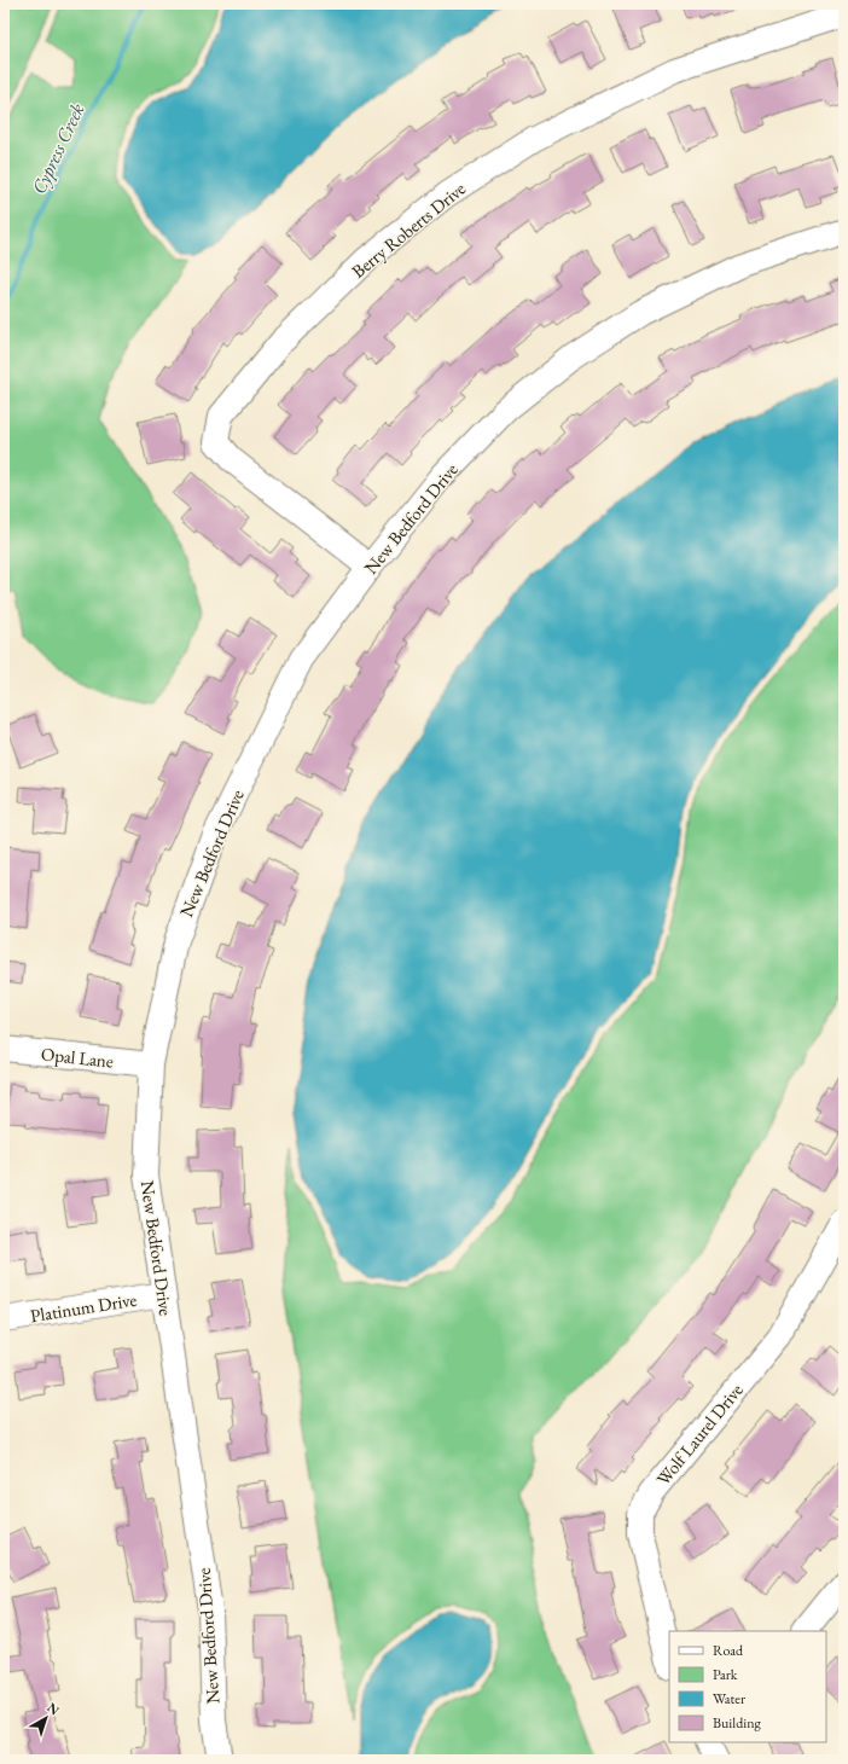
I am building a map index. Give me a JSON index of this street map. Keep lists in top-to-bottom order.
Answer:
{
  "streets": {
    "street": [
      "Berry Roberts Drive",
      "New Bedford Drive",
      "Opal Lane",
      "Platinum Drive",
      "Wolf Laurel Drive"
    ]
  },
  "crossings": [
    ["Berry Roberts Drive", "New Bedford Drive"],
    ["New Bedford Drive", "Opal Lane"],
    ["New Bedford Drive", "Platinum Drive"]
  ],
  "water": ["Cypress Creek"],
  "legend": [
    "Road",
    "Park",
    "Water",
    "Building"
  ],
  "north": "top right"
}
